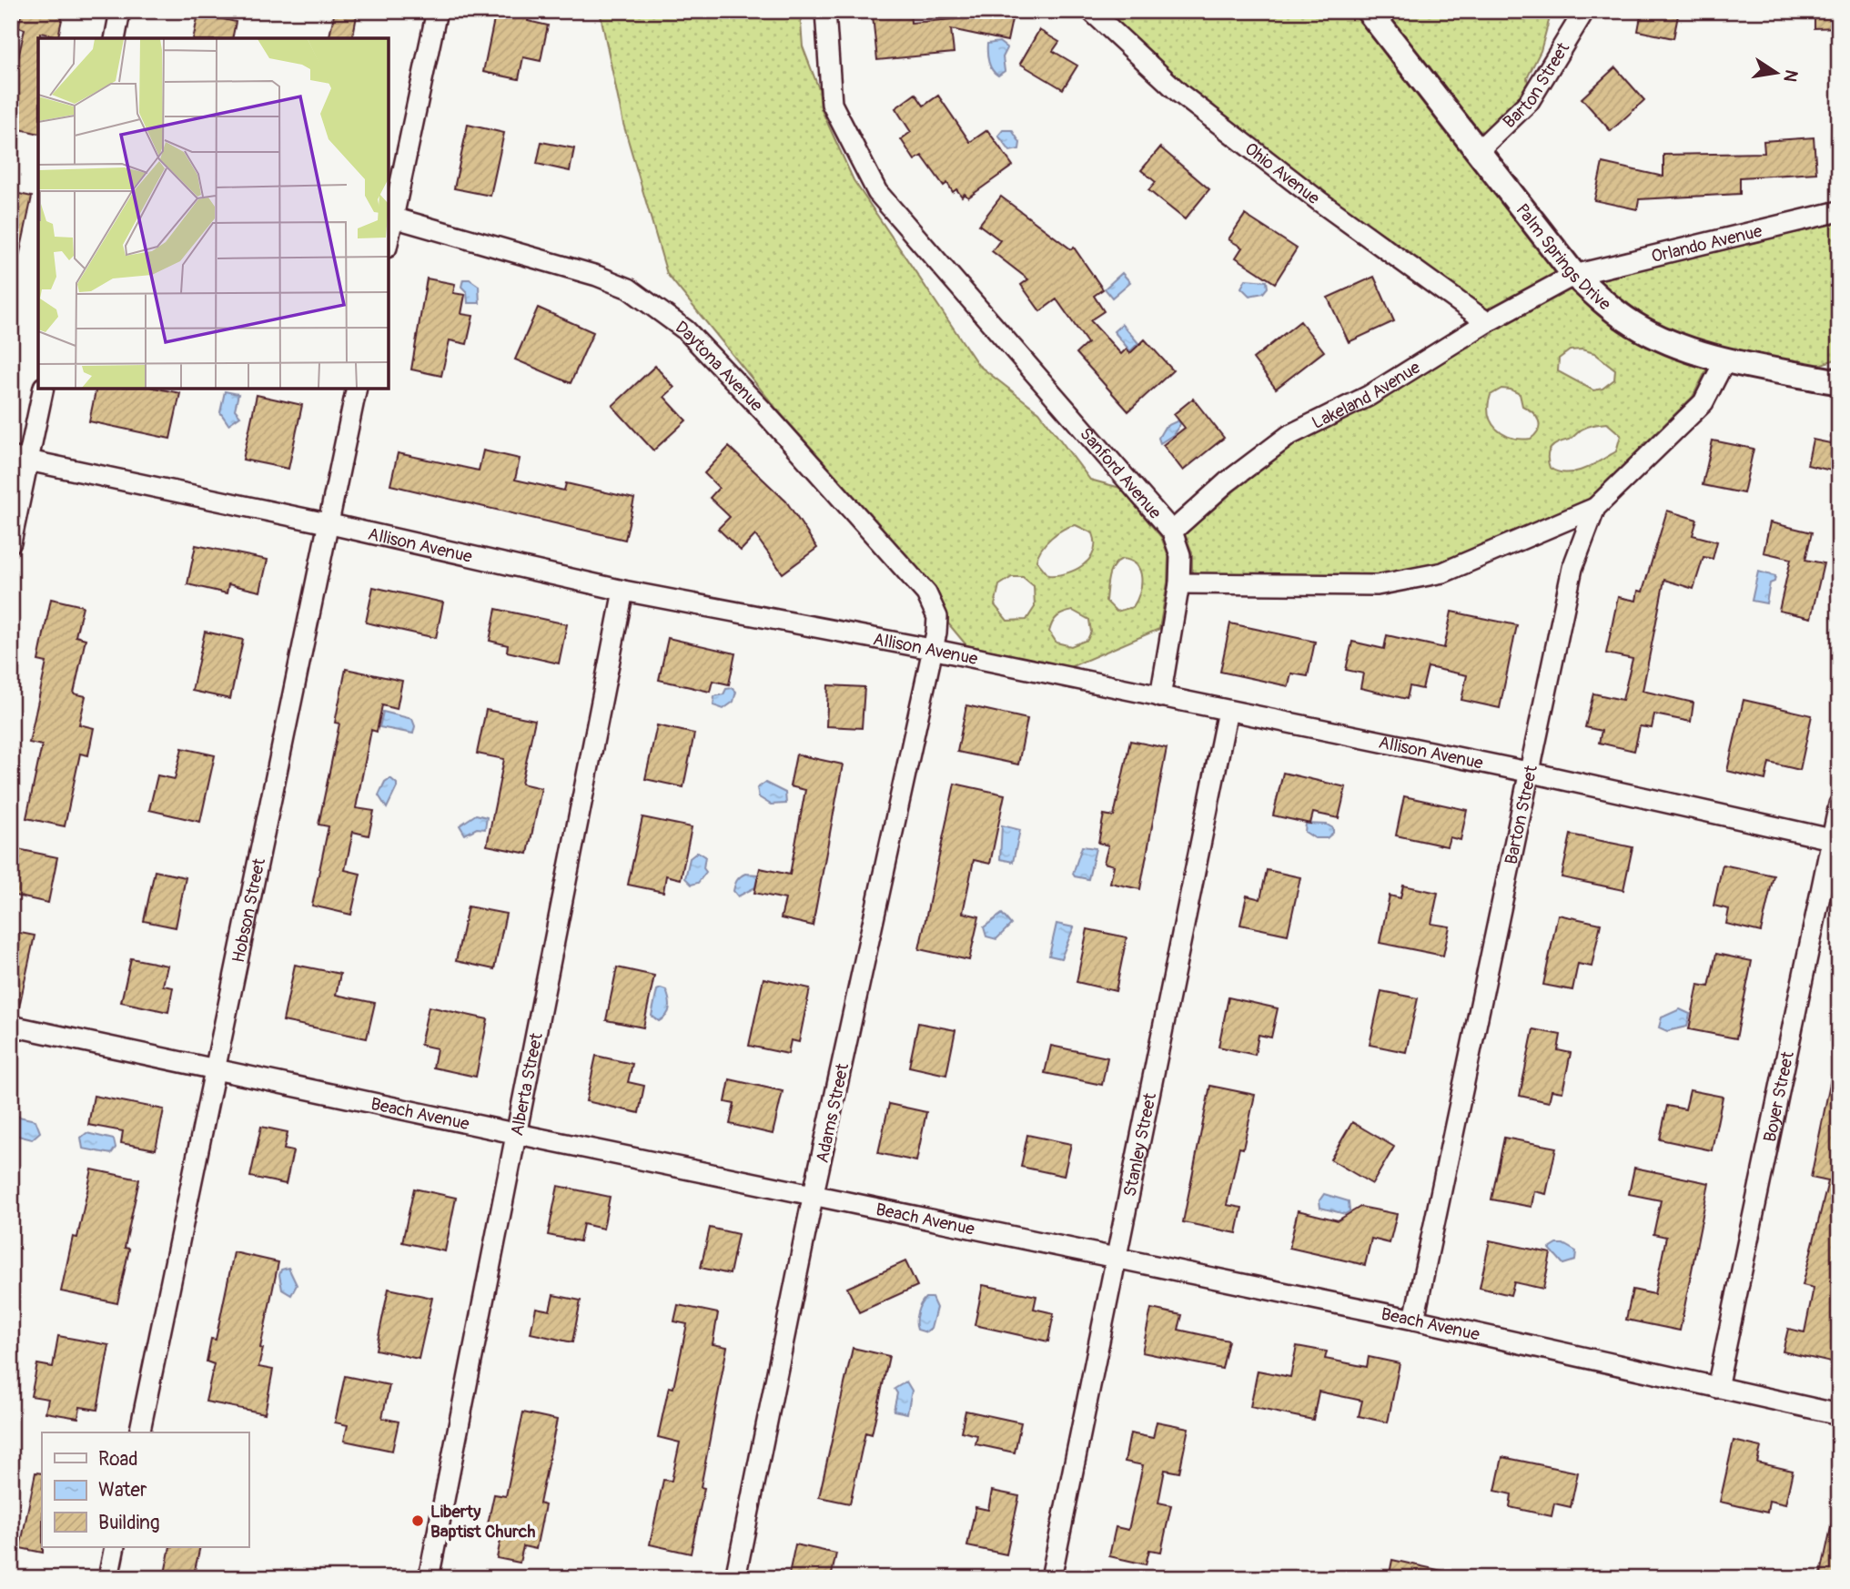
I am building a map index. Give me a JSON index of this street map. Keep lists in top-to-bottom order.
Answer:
{
  "streets": {
    "street": [
      "Barton Street",
      "Ohio Avenue",
      "Orlando Avenue",
      "Palm Springs Drive",
      "Daytona Avenue",
      "Lakeland Avenue",
      "Sanford Avenue",
      "Allison Avenue",
      "Hobson Street",
      "Alberta Street",
      "Boyer Street",
      "Beach Avenue",
      "Adams Street",
      "Stanley Street"
    ]
  },
  "crossings": [
    ["Barton Street", "Palm Springs Drive"],
    ["Barton Street", "Allison Avenue"],
    ["Barton Street", "Beach Avenue"],
    ["Ohio Avenue", "Lakeland Avenue"],
    ["Orlando Avenue", "Palm Springs Drive"],
    ["Orlando Avenue", "Lakeland Avenue"],
    ["Palm Springs Drive", "Lakeland Avenue"],
    ["Daytona Avenue", "Allison Avenue"],
    ["Daytona Avenue", "Adams Street"],
    ["Lakeland Avenue", "Sanford Avenue"],
    ["Allison Avenue", "Hobson Street"],
    ["Allison Avenue", "Alberta Street"],
    ["Allison Avenue", "Boyer Street"],
    ["Allison Avenue", "Adams Street"],
    ["Allison Avenue", "Stanley Street"],
    ["Hobson Street", "Beach Avenue"],
    ["Alberta Street", "Beach Avenue"],
    ["Boyer Street", "Beach Avenue"],
    ["Beach Avenue", "Adams Street"],
    ["Beach Avenue", "Stanley Street"]
  ],
  "places": ["Liberty Baptist Church"],
  "legend": ["Road", "Water", "Building"],
  "north": "right"
}
